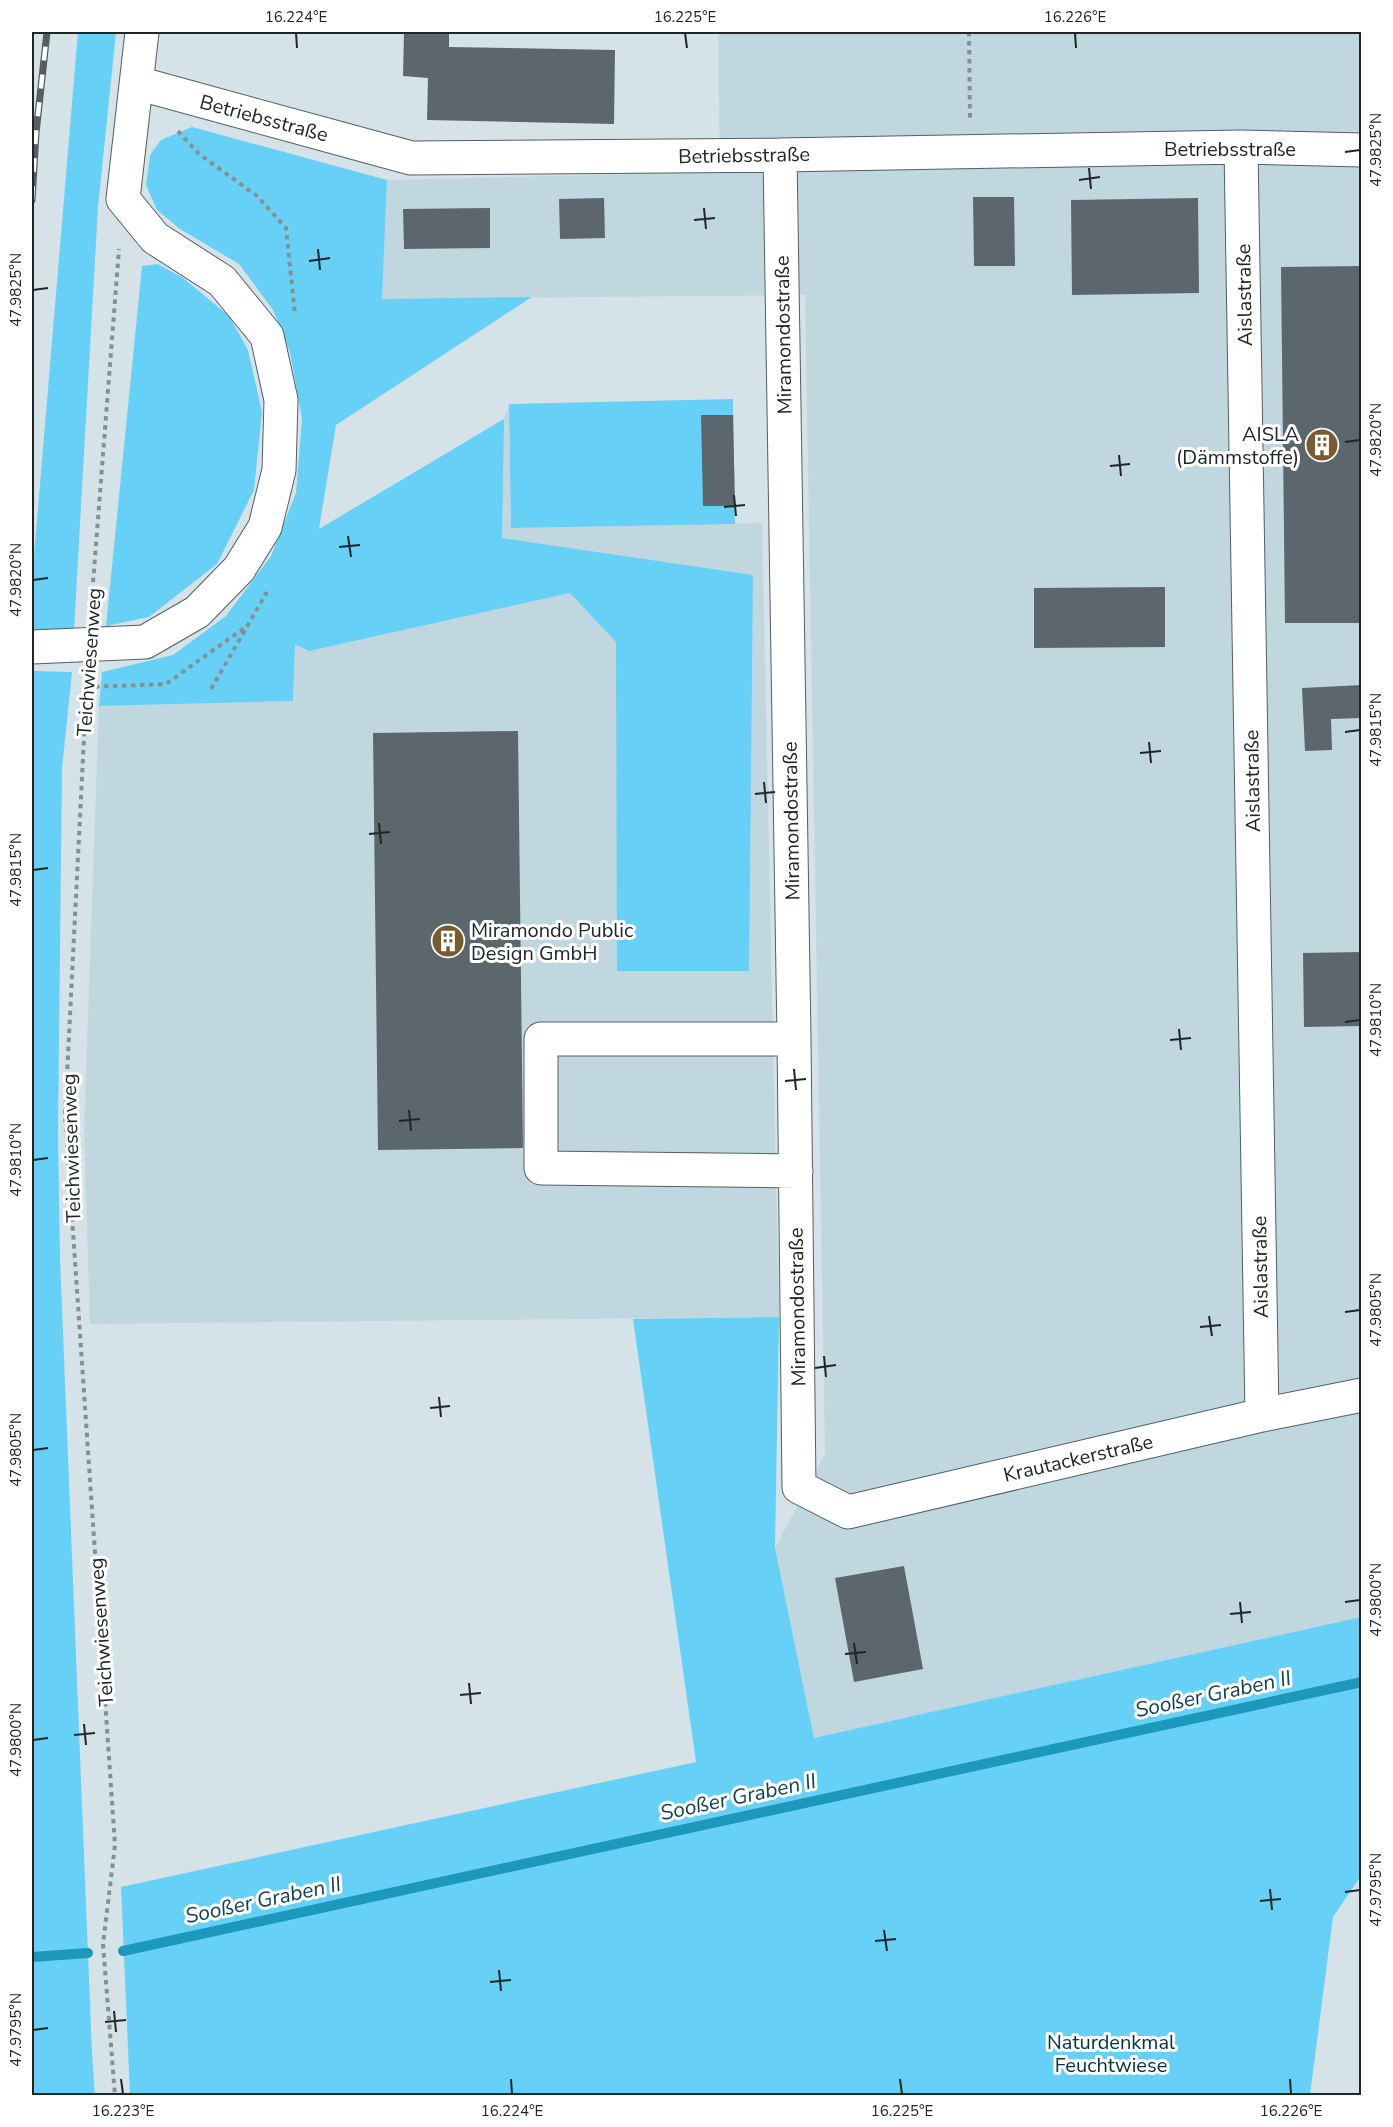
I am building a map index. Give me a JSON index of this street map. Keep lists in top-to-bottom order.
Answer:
{
  "streets": {
    "street": [
      "Betriebsstraße",
      "Aislastraße",
      "Miramondostraße",
      "Krautackerstraße"
    ],
    "path": ["Teichwiesenweg"]
  },
  "crossings": [
    ["Betriebsstraße", "Aislastraße"],
    ["Betriebsstraße", "Miramondostraße"],
    ["Aislastraße", "Krautackerstraße"],
    ["Miramondostraße", "Krautackerstraße"]
  ],
  "water": ["Sooßer Graben II"],
  "parks": ["Naturdenkmal Feuchtwiese"],
  "places": {
    "building": ["AISLA (Dämmstoffe)", "Miramondo Public Design GmbH"]
  },
  "coordinates": [
    "16.224°E",
    "16.225°E",
    "16.226°E",
    "47.9825°N",
    "47.9820°N",
    "47.9815°N",
    "47.9810°N",
    "47.9805°N",
    "47.9800°N",
    "47.9795°N",
    "16.223°E"
  ]
}
